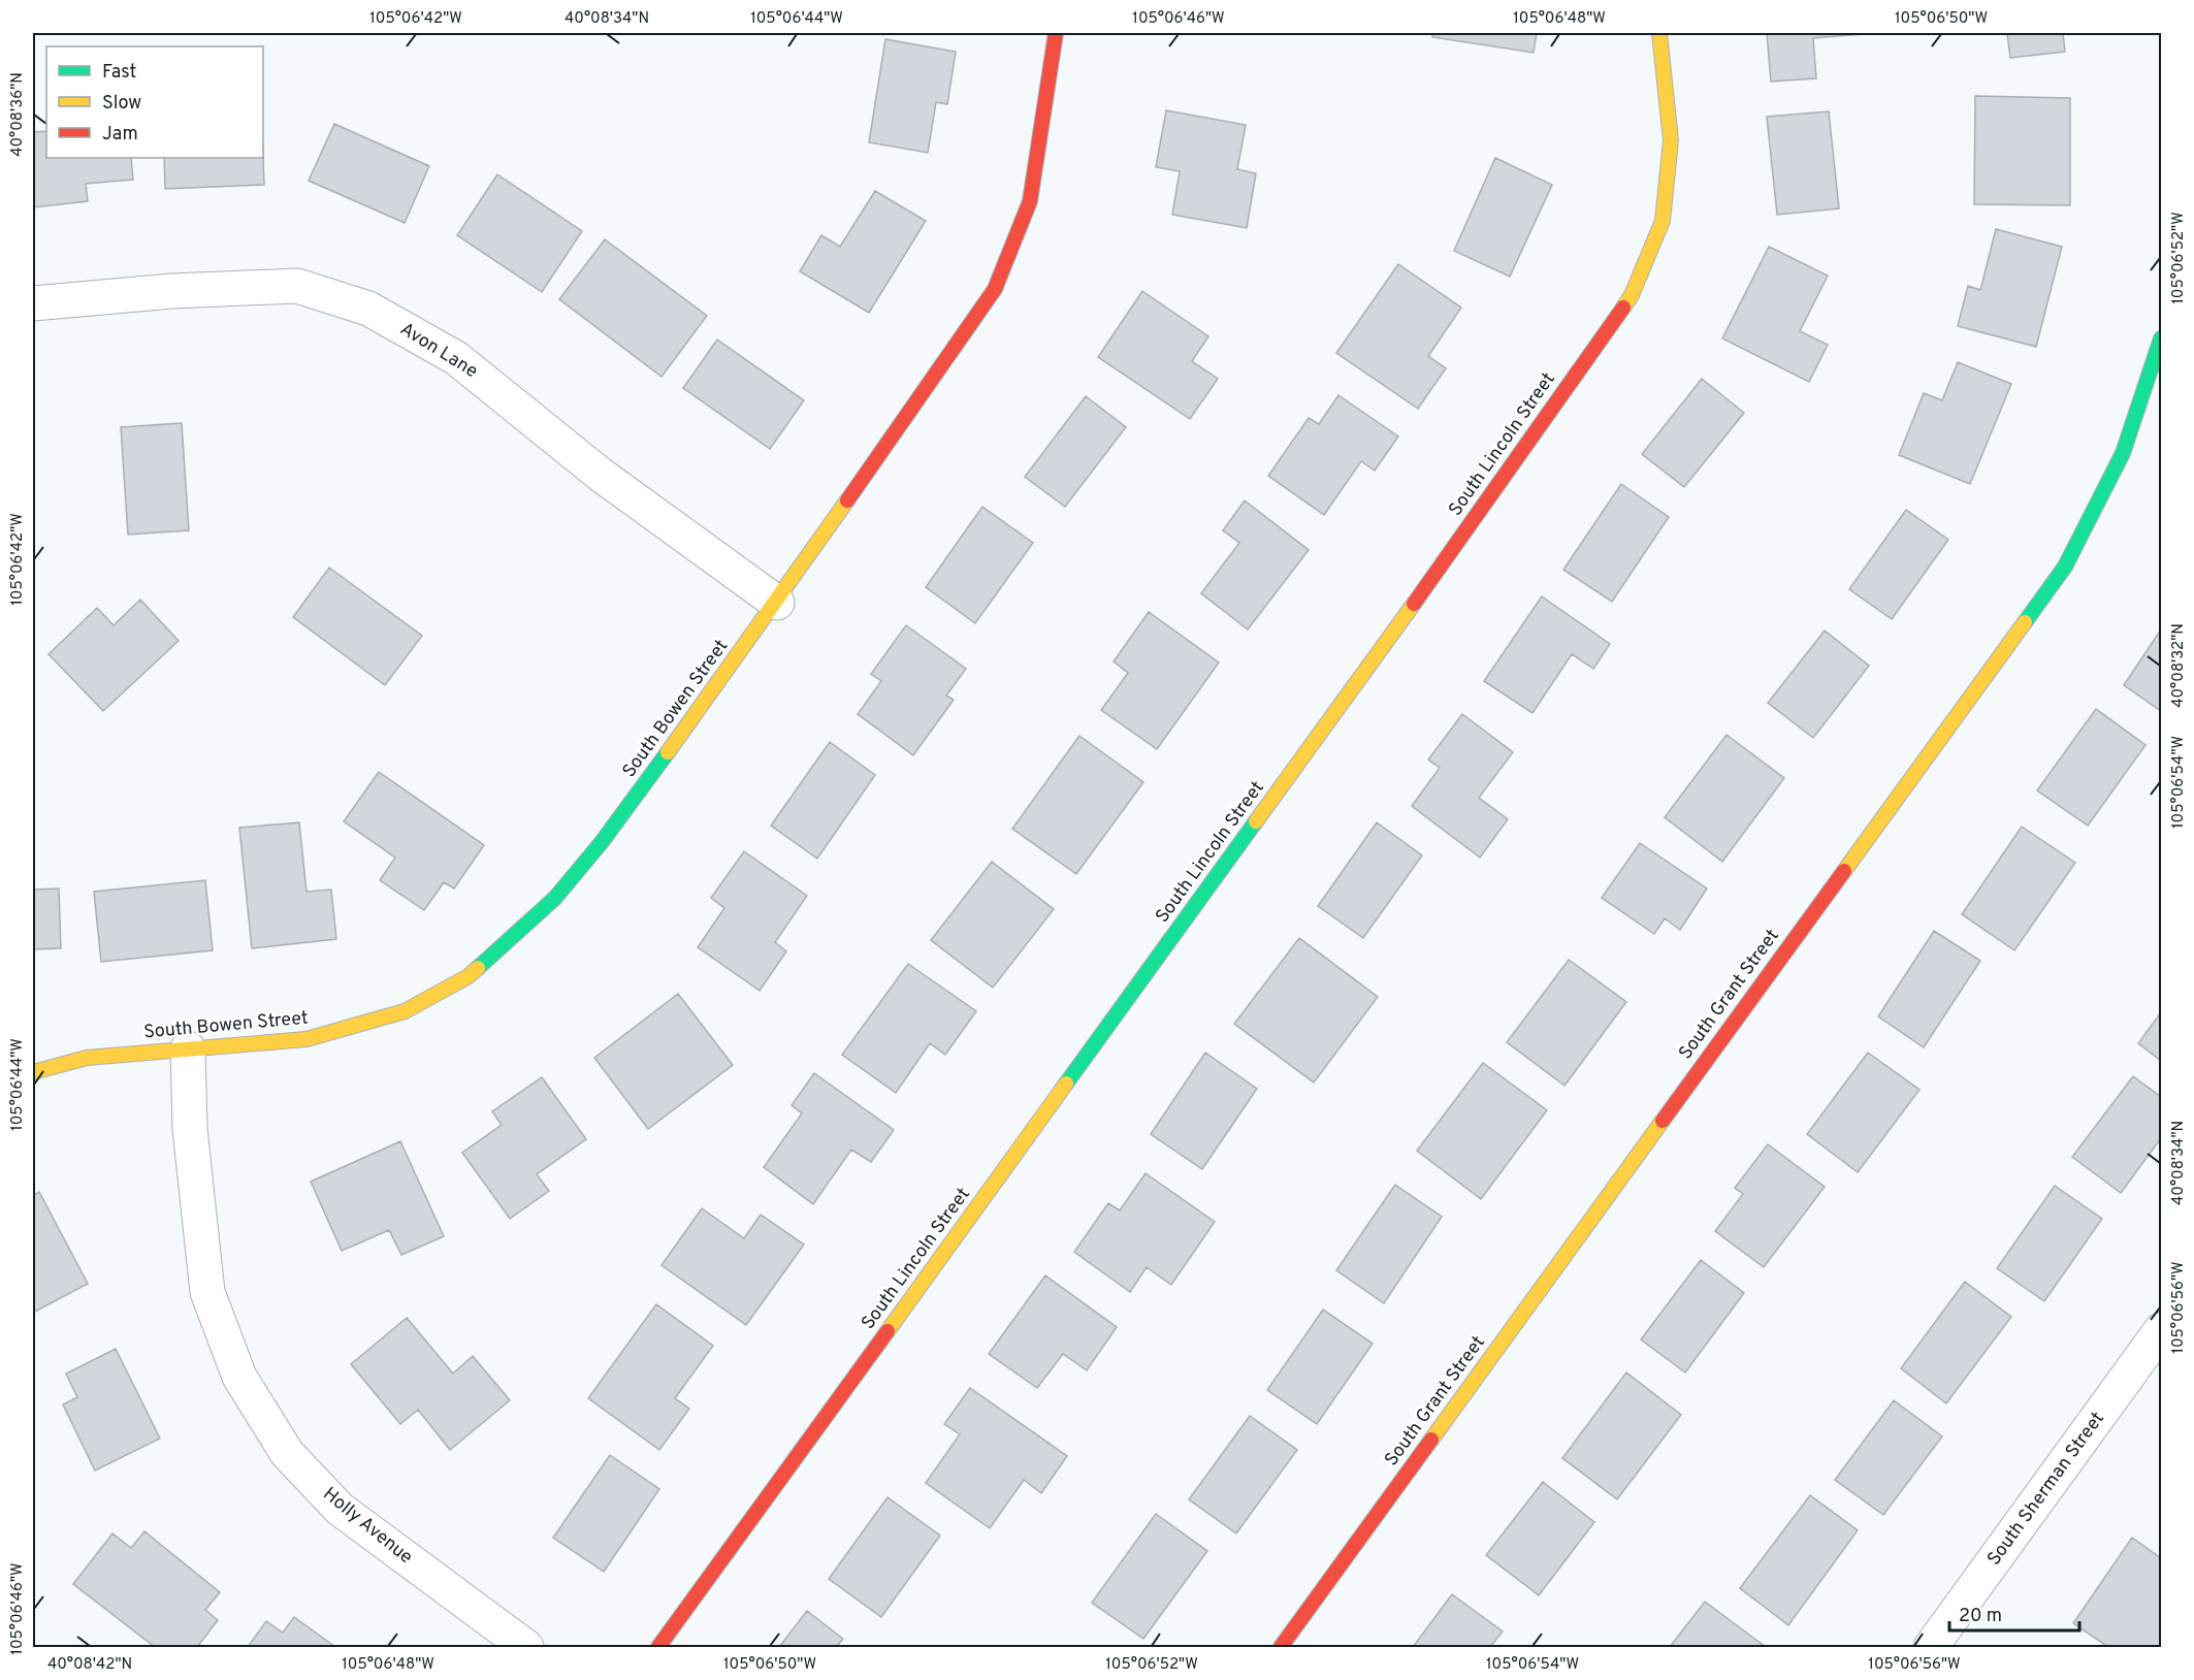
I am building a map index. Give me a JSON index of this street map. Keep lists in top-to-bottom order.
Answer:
{
  "streets": {
    "street": [
      "Avon Lane",
      "South Lincoln Street",
      "South Bowen Street",
      "South Grant Street",
      "South Sherman Street",
      "Holly Avenue"
    ]
  },
  "crossings": [
    ["Avon Lane", "South Bowen Street"],
    ["South Bowen Street", "Holly Avenue"]
  ],
  "legend": ["Fast", "Slow", "Jam"],
  "scale_bar": "20 m",
  "coordinates": [
    "105°06'42\"W",
    "40°08'34\"N",
    "105°06'44\"W",
    "105°06'46\"W",
    "105°06'48\"W",
    "105°06'50\"W",
    "40°08'36\"N",
    "105°06'52\"W",
    "40°08'32\"N",
    "105°06'54\"W",
    "105°06'56\"W",
    "40°08'42\"N"
  ]
}
